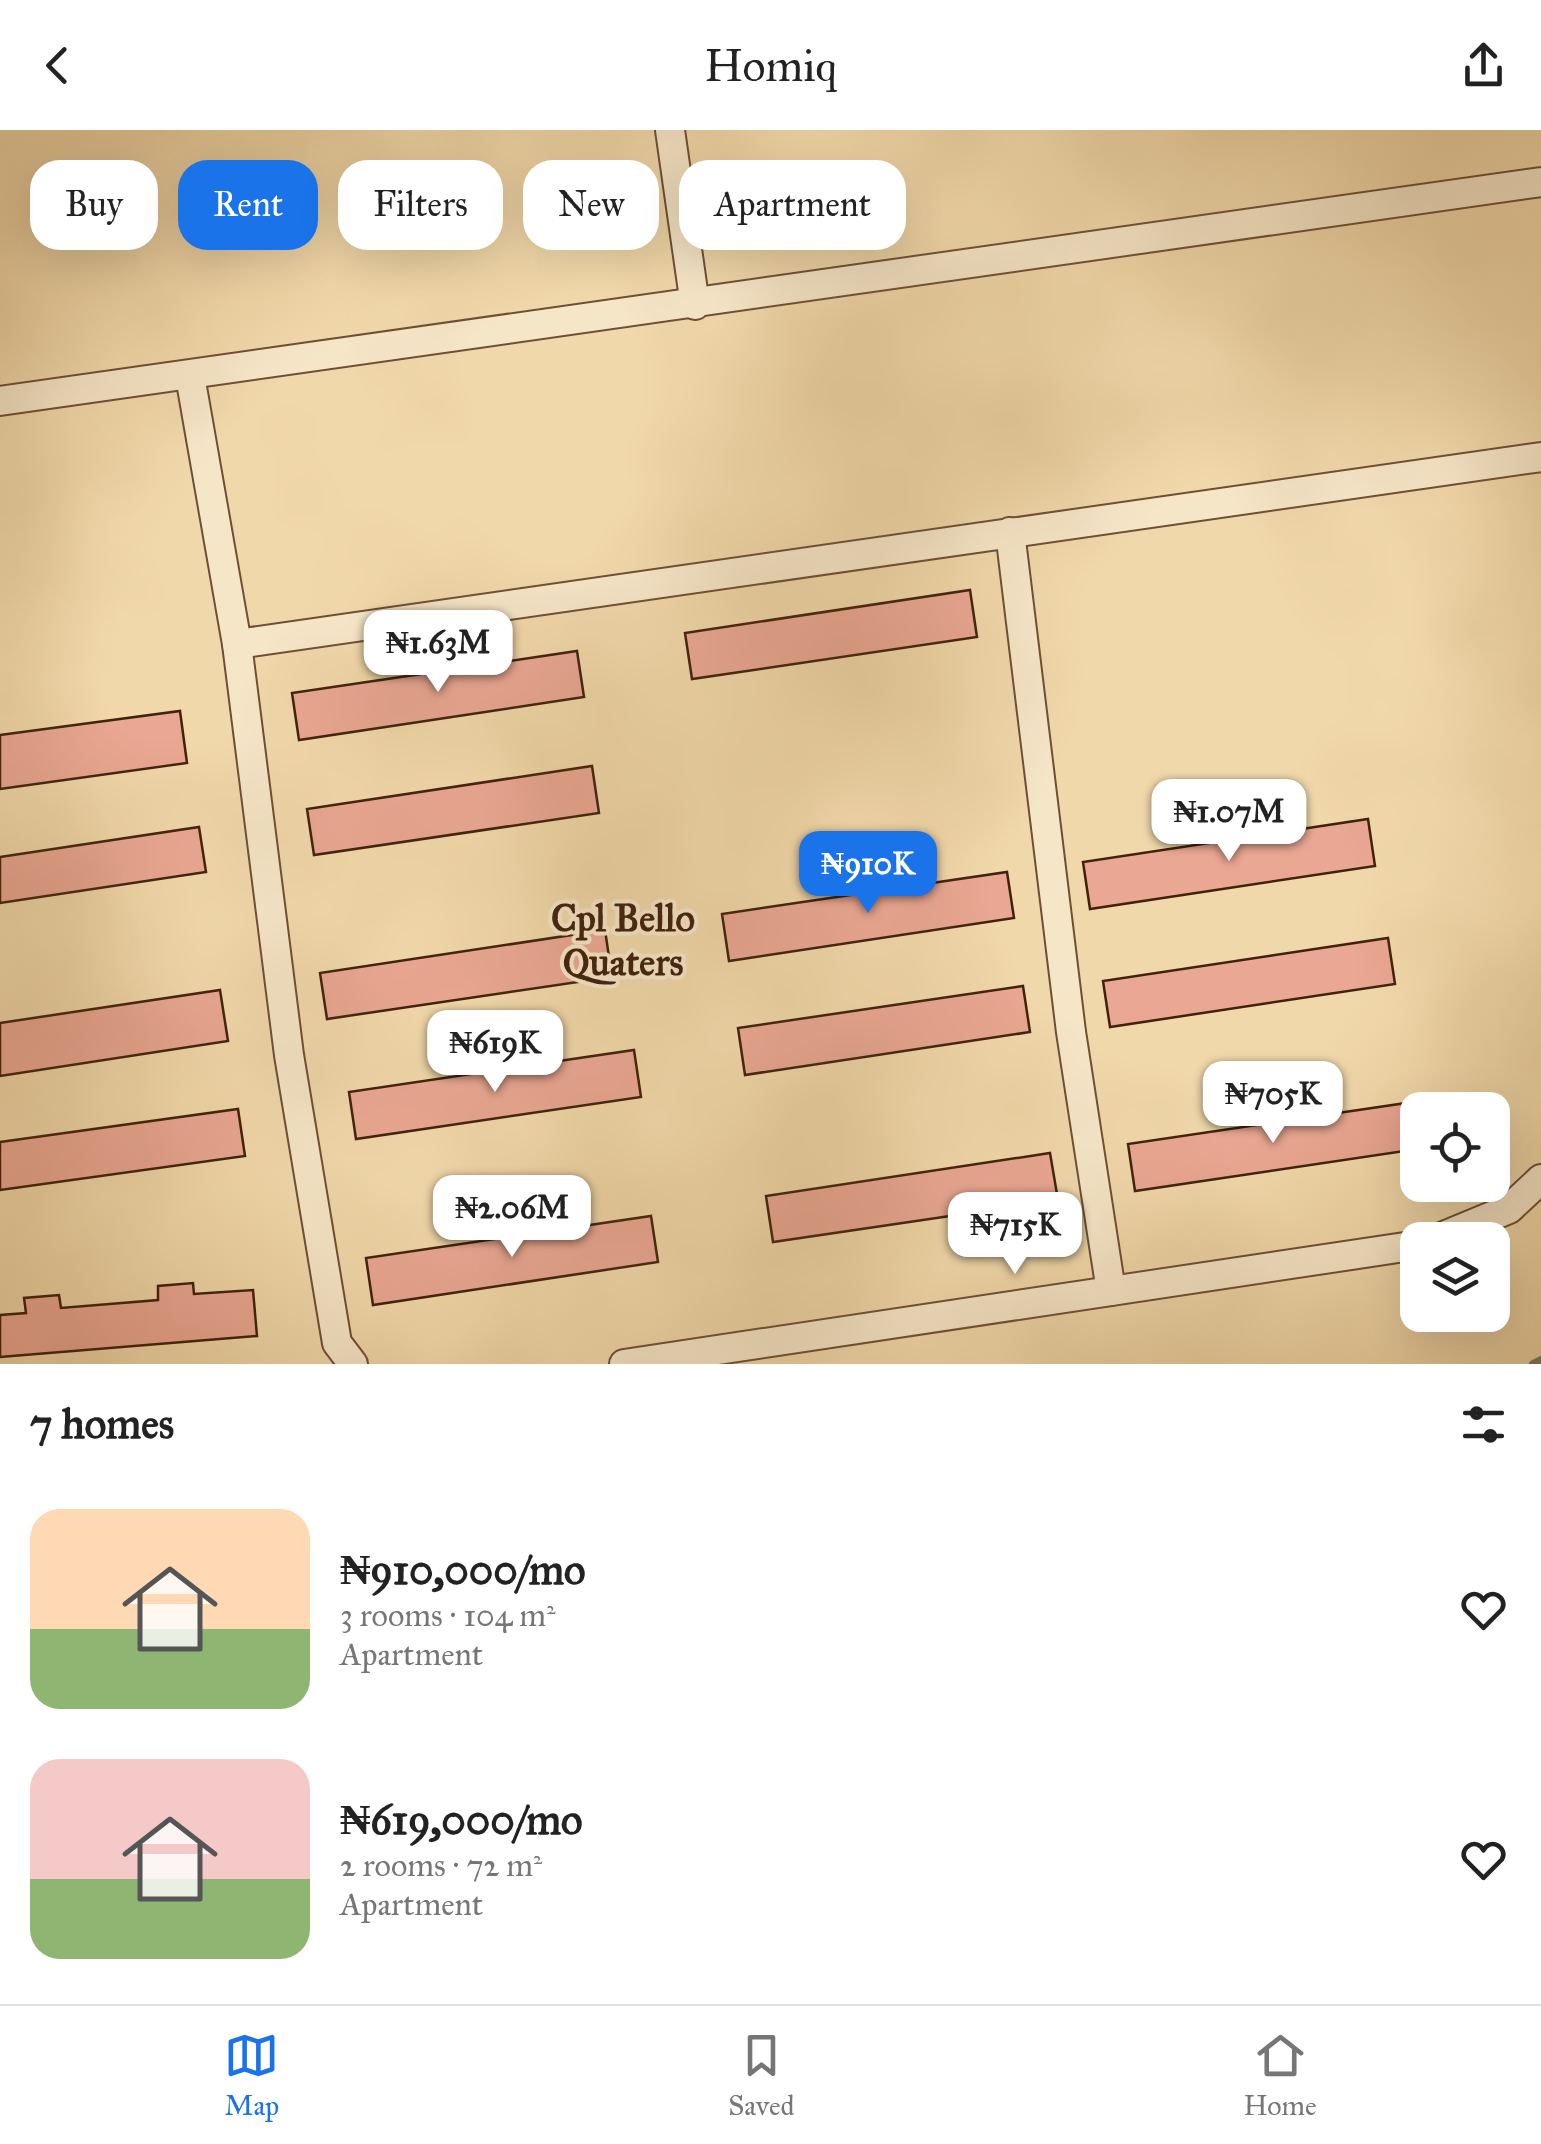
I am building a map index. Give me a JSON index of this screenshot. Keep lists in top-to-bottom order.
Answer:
{
  "districts": ["Cpl Bello Quaters"],
  "page": {
    "header": "Homiq",
    "chip": [
      "Buy",
      "Rent",
      "Filters",
      "New",
      "Apartment"
    ],
    "price": [
      "₦1.63M",
      "₦1.07M",
      "₦910K",
      "₦619K",
      "₦705K",
      "₦2.06M",
      "₦715K"
    ],
    "heading": "7 homes",
    "list": [
      {
        "name": "₦910,000/mo",
        "note": "3 rooms · 104 m² · Apartment"
      },
      {
        "name": "₦619,000/mo",
        "note": "2 rooms · 72 m² · Apartment"
      }
    ],
    "tabs": ["Map", "Saved", "Home"]
  }
}
